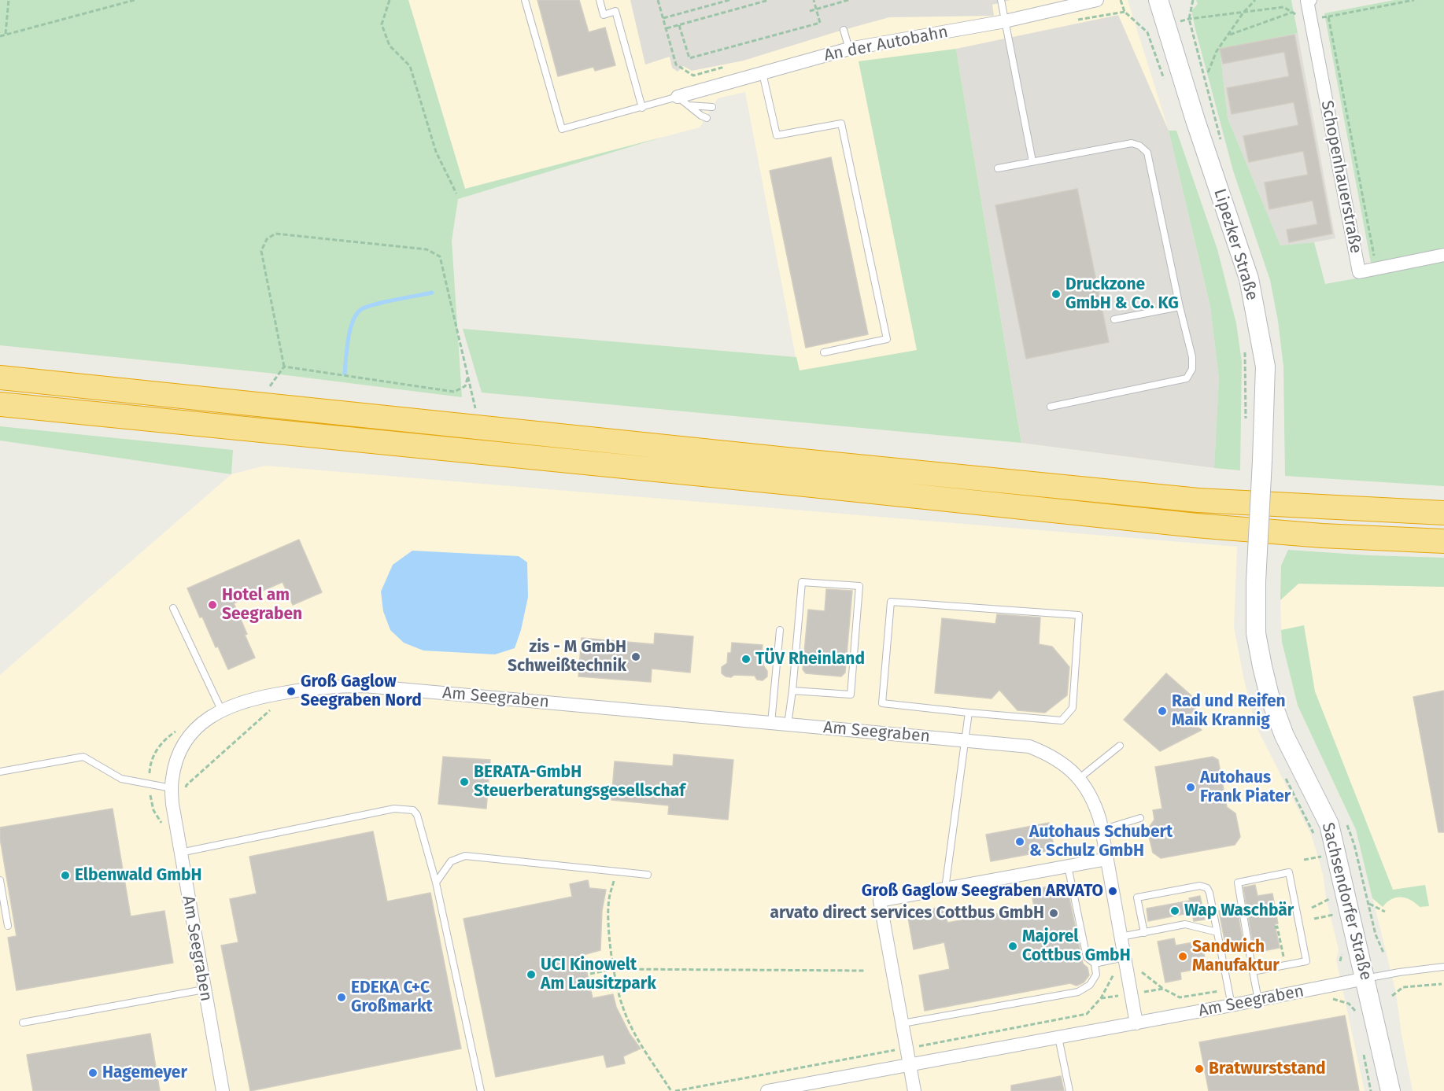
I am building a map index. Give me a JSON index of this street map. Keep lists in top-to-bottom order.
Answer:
{
  "streets": {
    "main road": ["Lipezker Straße", "Sachsendorfer Straße"],
    "street": ["An der Autobahn", "Schopenhauerstraße", "Am Seegraben"]
  },
  "crossings": [
    ["Lipezker Straße", "Sachsendorfer Straße"],
    ["Am Seegraben", "Sachsendorfer Straße"]
  ],
  "places": [
    "Druckzone GmbH & Co. KG",
    "Hotel am Seegraben",
    "zis - M GmbH Schweißtechnik",
    "TÜV Rheinland",
    "Groß Gaglow Seegraben Nord",
    "Rad und Reifen Maik Krannig",
    "BERATA-GmbH Steuerberatungsgesellschaf",
    "Autohaus Frank Piater",
    "Autohaus Schubert & Schulz GmbH",
    "Elbenwald GmbH",
    "Groß Gaglow Seegraben ARVATO",
    "Wap Waschbär",
    "arvato direct services Cottbus GmbH",
    "Majorel Cottbus GmbH",
    "Sandwich Manufaktur",
    "UCI Kinowelt Am Lausitzpark",
    "EDEKA C+C Großmarkt",
    "Bratwurststand",
    "Hagemeyer"
  ]
}
